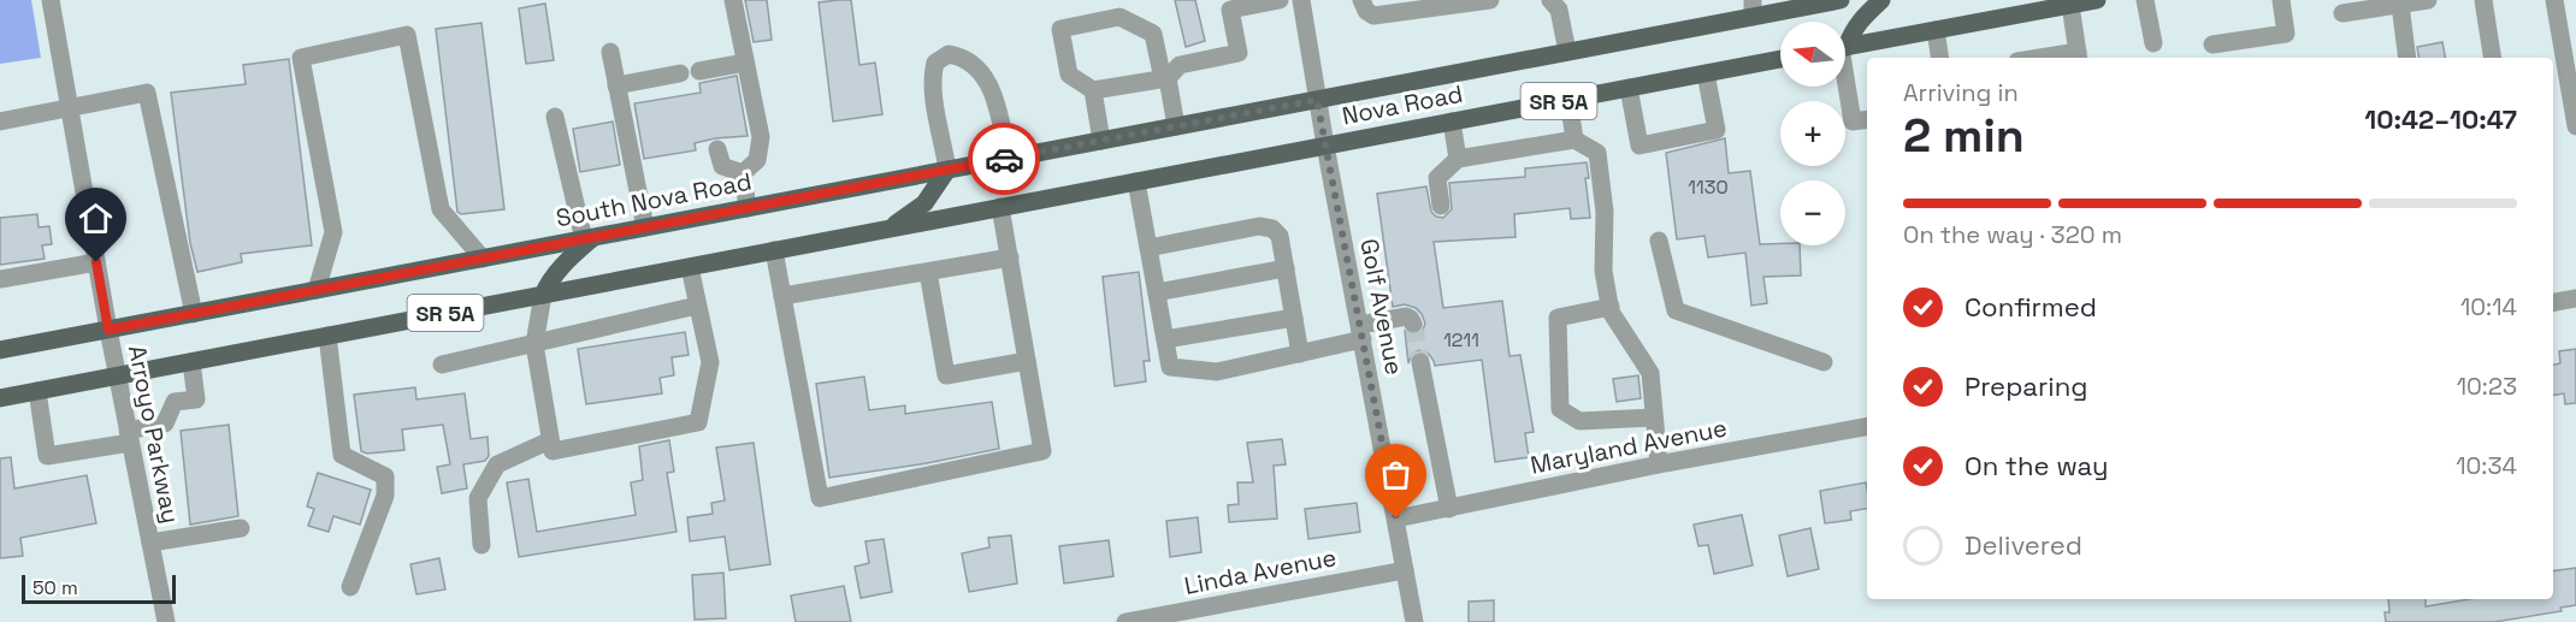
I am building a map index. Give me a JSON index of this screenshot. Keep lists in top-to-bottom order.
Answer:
{
  "streets": {
    "main road": ["SR 5A", "Nova Road", "South Nova Road"],
    "street": [
      "Golf Avenue",
      "Arroyo Parkway",
      "Maryland Avenue",
      "Linda Avenue"
    ]
  },
  "crossings": [
    ["Nova Road", "South Nova Road"],
    ["Nova Road", "Golf Avenue"],
    ["Nova Road", "Arroyo Parkway"],
    ["South Nova Road", "Golf Avenue"],
    ["South Nova Road", "Arroyo Parkway"],
    ["Golf Avenue", "Maryland Avenue"],
    ["Golf Avenue", "Linda Avenue"]
  ],
  "house_numbers": ["1130", "1211"],
  "scale_bar": "50 m",
  "north": "left",
  "page": {
    "map_buttons": ["+", "−"],
    "heading": ["2 min", "Arriving in", "10:42–10:47"],
    "bar": "On the way · 320 m",
    "list": [
      ["Confirmed", "10:14"],
      ["Preparing", "10:23"],
      ["On the way", "10:34"],
      "Delivered"
    ],
    "scale": "50 m"
  }
}
